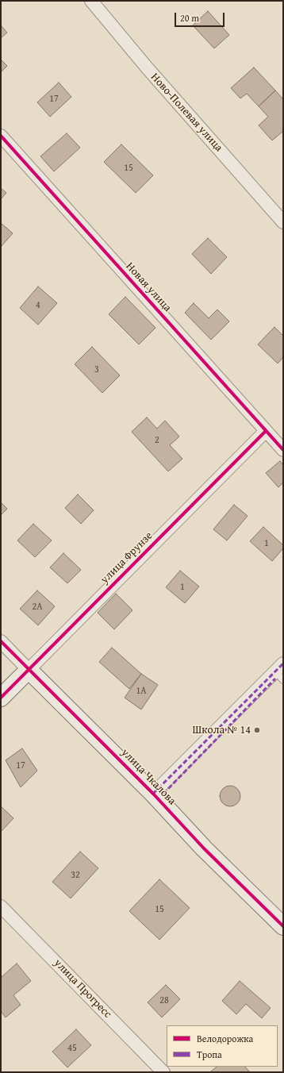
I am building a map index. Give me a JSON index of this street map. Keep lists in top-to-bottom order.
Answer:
{
  "streets": {
    "street": [
      "Ново-Полевая улица",
      "Новая улица",
      "улица Фрунзе",
      "улица Чкалова",
      "улица Прогресс"
    ]
  },
  "crossings": [
    ["Новая улица", "улица Фрунзе"],
    ["улица Фрунзе", "улица Чкалова"]
  ],
  "places": ["Школа № 14"],
  "house_numbers": [
    "17",
    "15",
    "4",
    "3",
    "2",
    "1",
    "1",
    "2А",
    "1А",
    "17",
    "32",
    "15",
    "28",
    "45"
  ],
  "legend": ["Велодорожка", "Тропа"],
  "scale_bar": "20 m"
}
